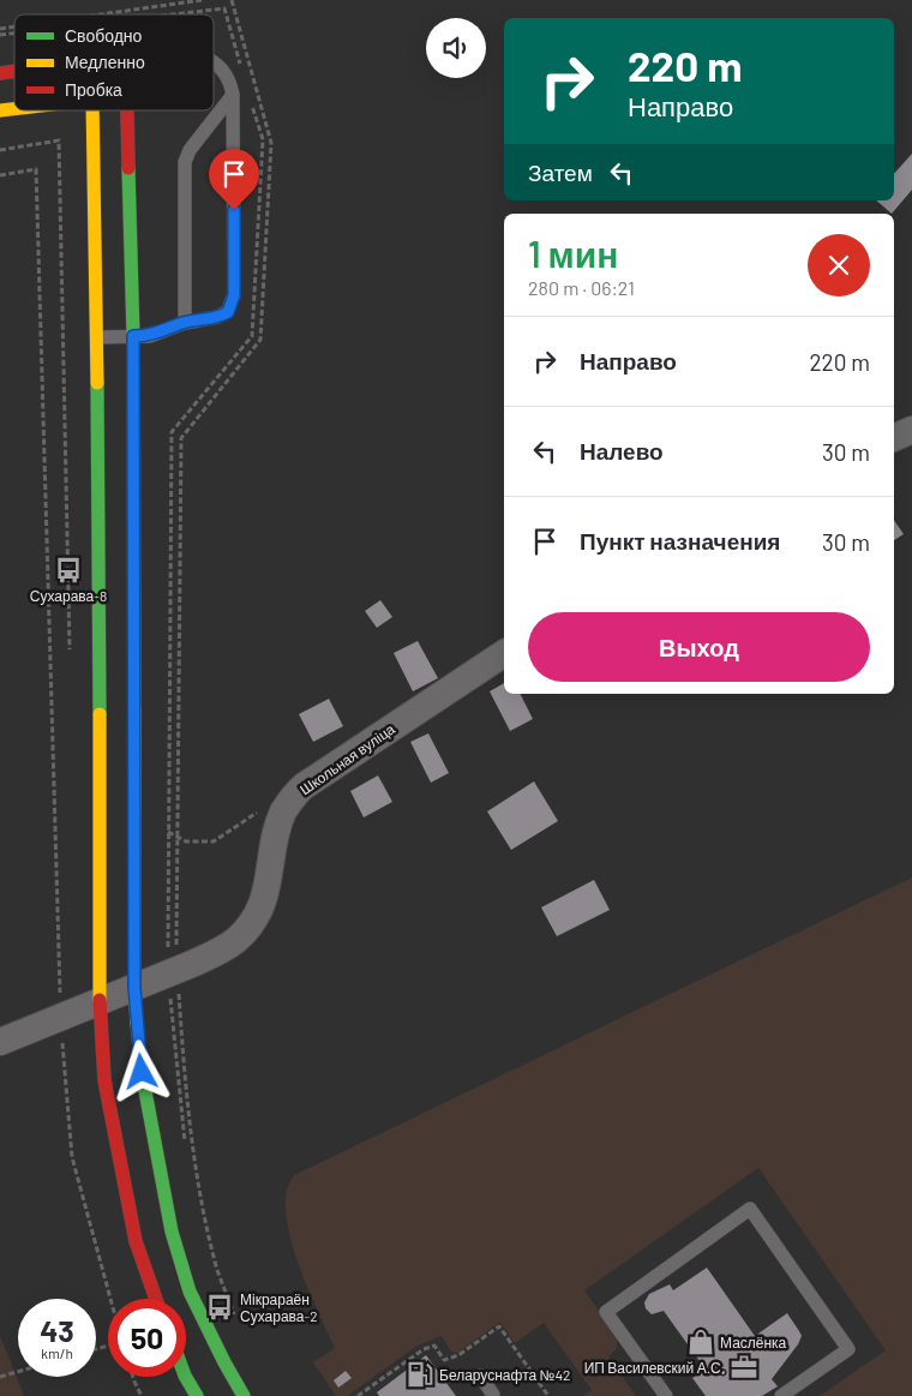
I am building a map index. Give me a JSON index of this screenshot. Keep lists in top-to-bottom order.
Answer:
{
  "streets": {
    "street": ["Школьная вуліца"]
  },
  "places": {
    "bus stop": ["Сухарава-8", "Мікрараён Сухарава-2"],
    "shop": ["Маслёнка"],
    "office": ["ИП Василевский А.С."],
    "fuel station": ["Беларуснафта №42"]
  },
  "legend": ["Свободно", "Медленно", "Пробка"],
  "page": {
    "turn": ["220 m", "Направо"],
    "then": "Затем",
    "heading": ["1 мин", "280 m · 06:21"],
    "list": [
      {
        "name": "Направо",
        "value": "220 m"
      },
      {
        "name": "Налево",
        "value": "30 m"
      },
      {
        "name": "Пункт назначения",
        "value": "30 m"
      }
    ],
    "buttons": "Выход",
    "speed": "43 km/h",
    "limit": "50"
  }
}
